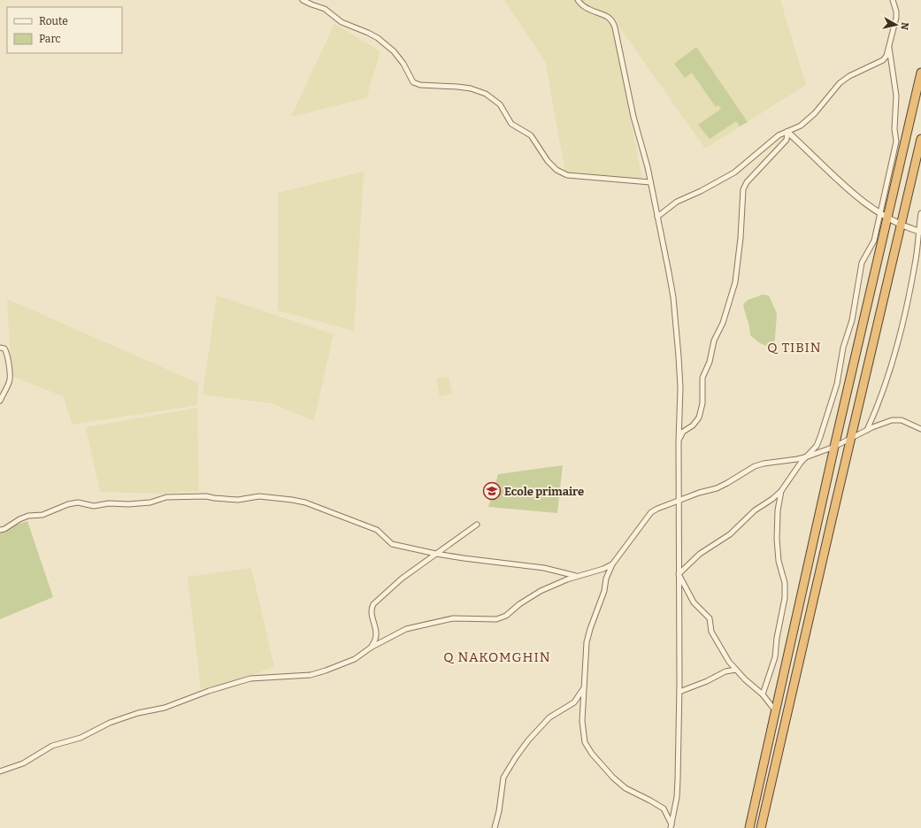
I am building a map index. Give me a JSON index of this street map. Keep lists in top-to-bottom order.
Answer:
{
  "districts": ["Q TIBIN", "Q NAKOMGHIN"],
  "places": {
    "school or university": ["Ecole primaire"]
  },
  "legend": ["Route", "Parc"],
  "north": "right"
}
